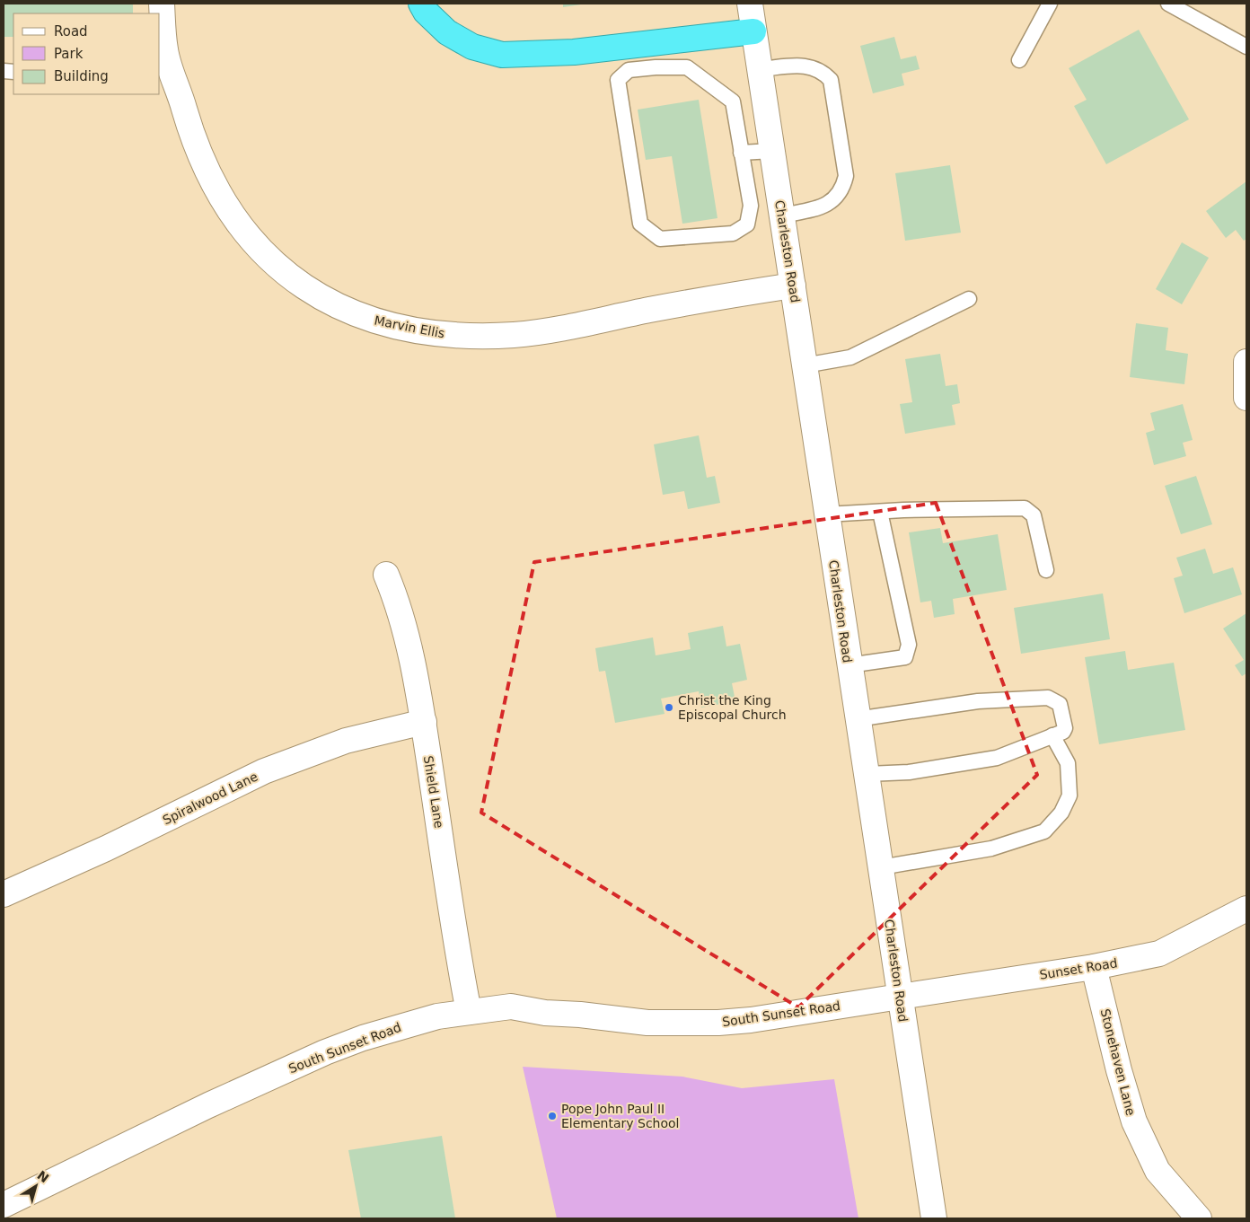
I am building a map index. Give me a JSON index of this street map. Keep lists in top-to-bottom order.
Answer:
{
  "streets": {
    "street": [
      "Charleston Road",
      "Marvin Ellis",
      "Shield Lane",
      "Spiralwood Lane",
      "Sunset Road",
      "South Sunset Road",
      "Stonehaven Lane"
    ]
  },
  "crossings": [
    ["Charleston Road", "Marvin Ellis"],
    ["Charleston Road", "Sunset Road"],
    ["Charleston Road", "South Sunset Road"],
    ["Shield Lane", "Spiralwood Lane"],
    ["Shield Lane", "South Sunset Road"],
    ["Sunset Road", "South Sunset Road"],
    ["Sunset Road", "Stonehaven Lane"]
  ],
  "places": ["Christ the King Episcopal Church", "Pope John Paul II Elementary School"],
  "legend": ["Road", "Park", "Building"],
  "north": "top right"
}
